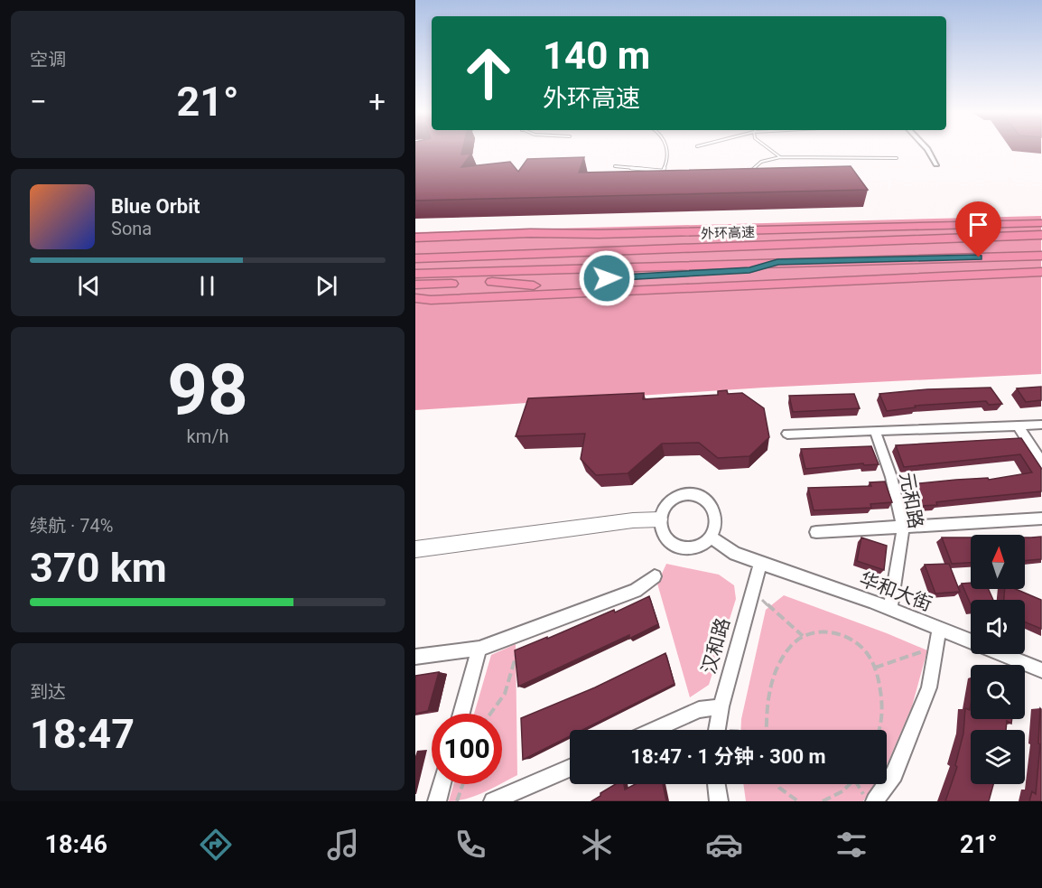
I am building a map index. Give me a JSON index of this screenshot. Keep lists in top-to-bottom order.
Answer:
{
  "streets": {
    "highway": ["外环高速"],
    "street": ["元和路", "华和大街", "汉和路"]
  },
  "crossings": [
    ["元和路", "华和大街"],
    ["华和大街", "汉和路"]
  ],
  "north": "top",
  "page": {
    "tile": [
      "空调",
      ["98", "km/h"],
      ["续航 · 74%", "370 km"],
      ["到达", "18:47"]
    ],
    "turn": ["140 m", "外环高速"],
    "heat": ["−", "21°", "+"],
    "song": ["Blue Orbit", "Sona"],
    "limit": "100",
    "trip": "18:47 · 1 分钟 · 300 m",
    "tabs": ["18:46", "21°"]
  }
}
